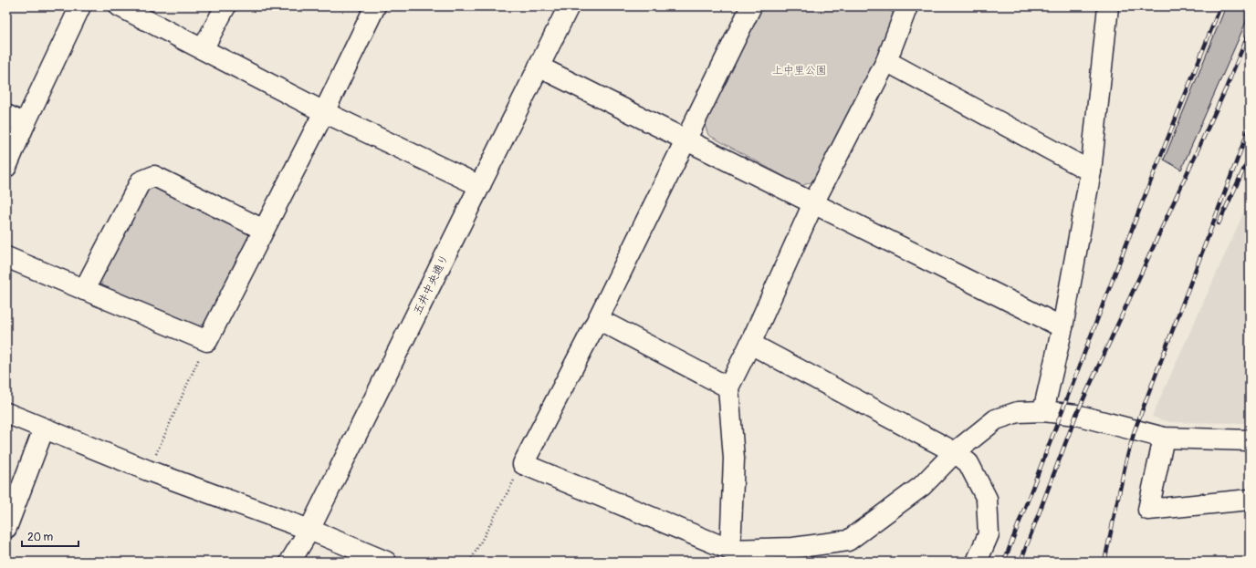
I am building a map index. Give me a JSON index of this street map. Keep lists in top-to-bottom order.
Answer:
{
  "streets": {
    "street": ["五井中央通り"]
  },
  "parks": ["上中里公園"],
  "scale_bar": "20 m"
}
